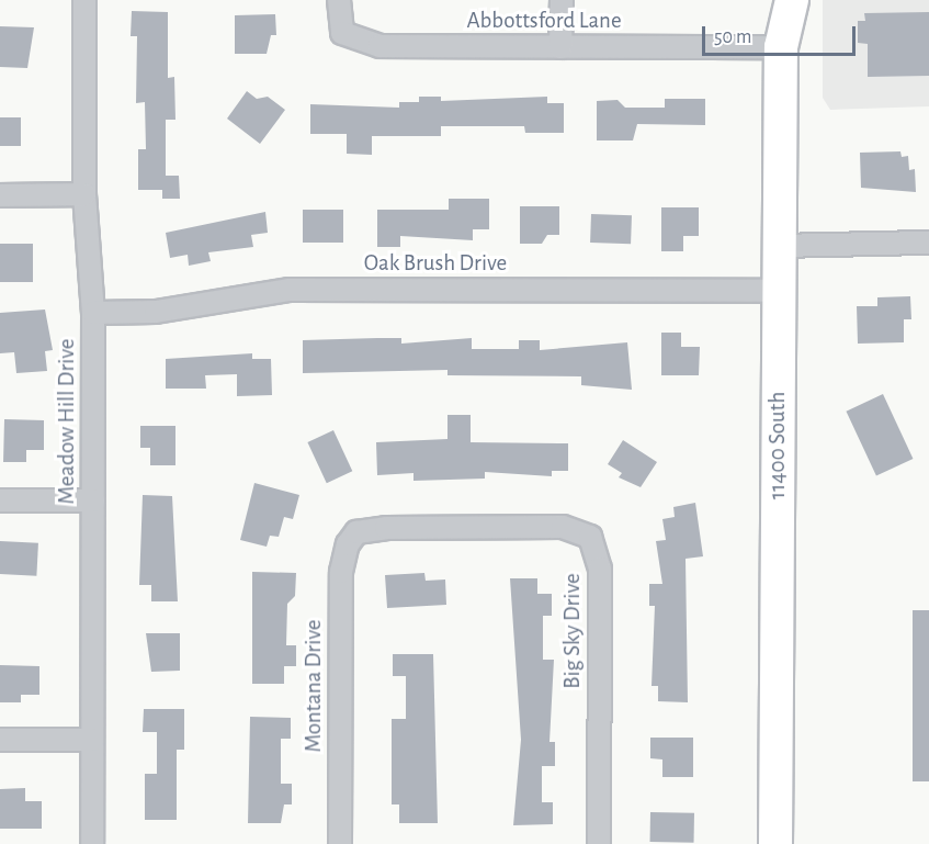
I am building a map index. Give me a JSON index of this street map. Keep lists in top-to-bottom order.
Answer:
{
  "streets": {
    "main road": ["11400 South"],
    "street": [
      "Abbottsford Lane",
      "Oak Brush Drive",
      "Meadow Hill Drive",
      "Big Sky Drive",
      "Montana Drive"
    ]
  },
  "crossings": [
    ["Abbottsford Lane", "11400 South"],
    ["Oak Brush Drive", "Meadow Hill Drive"],
    ["Oak Brush Drive", "11400 South"],
    ["Big Sky Drive", "Montana Drive"]
  ],
  "scale_bar": "50 m"
}
